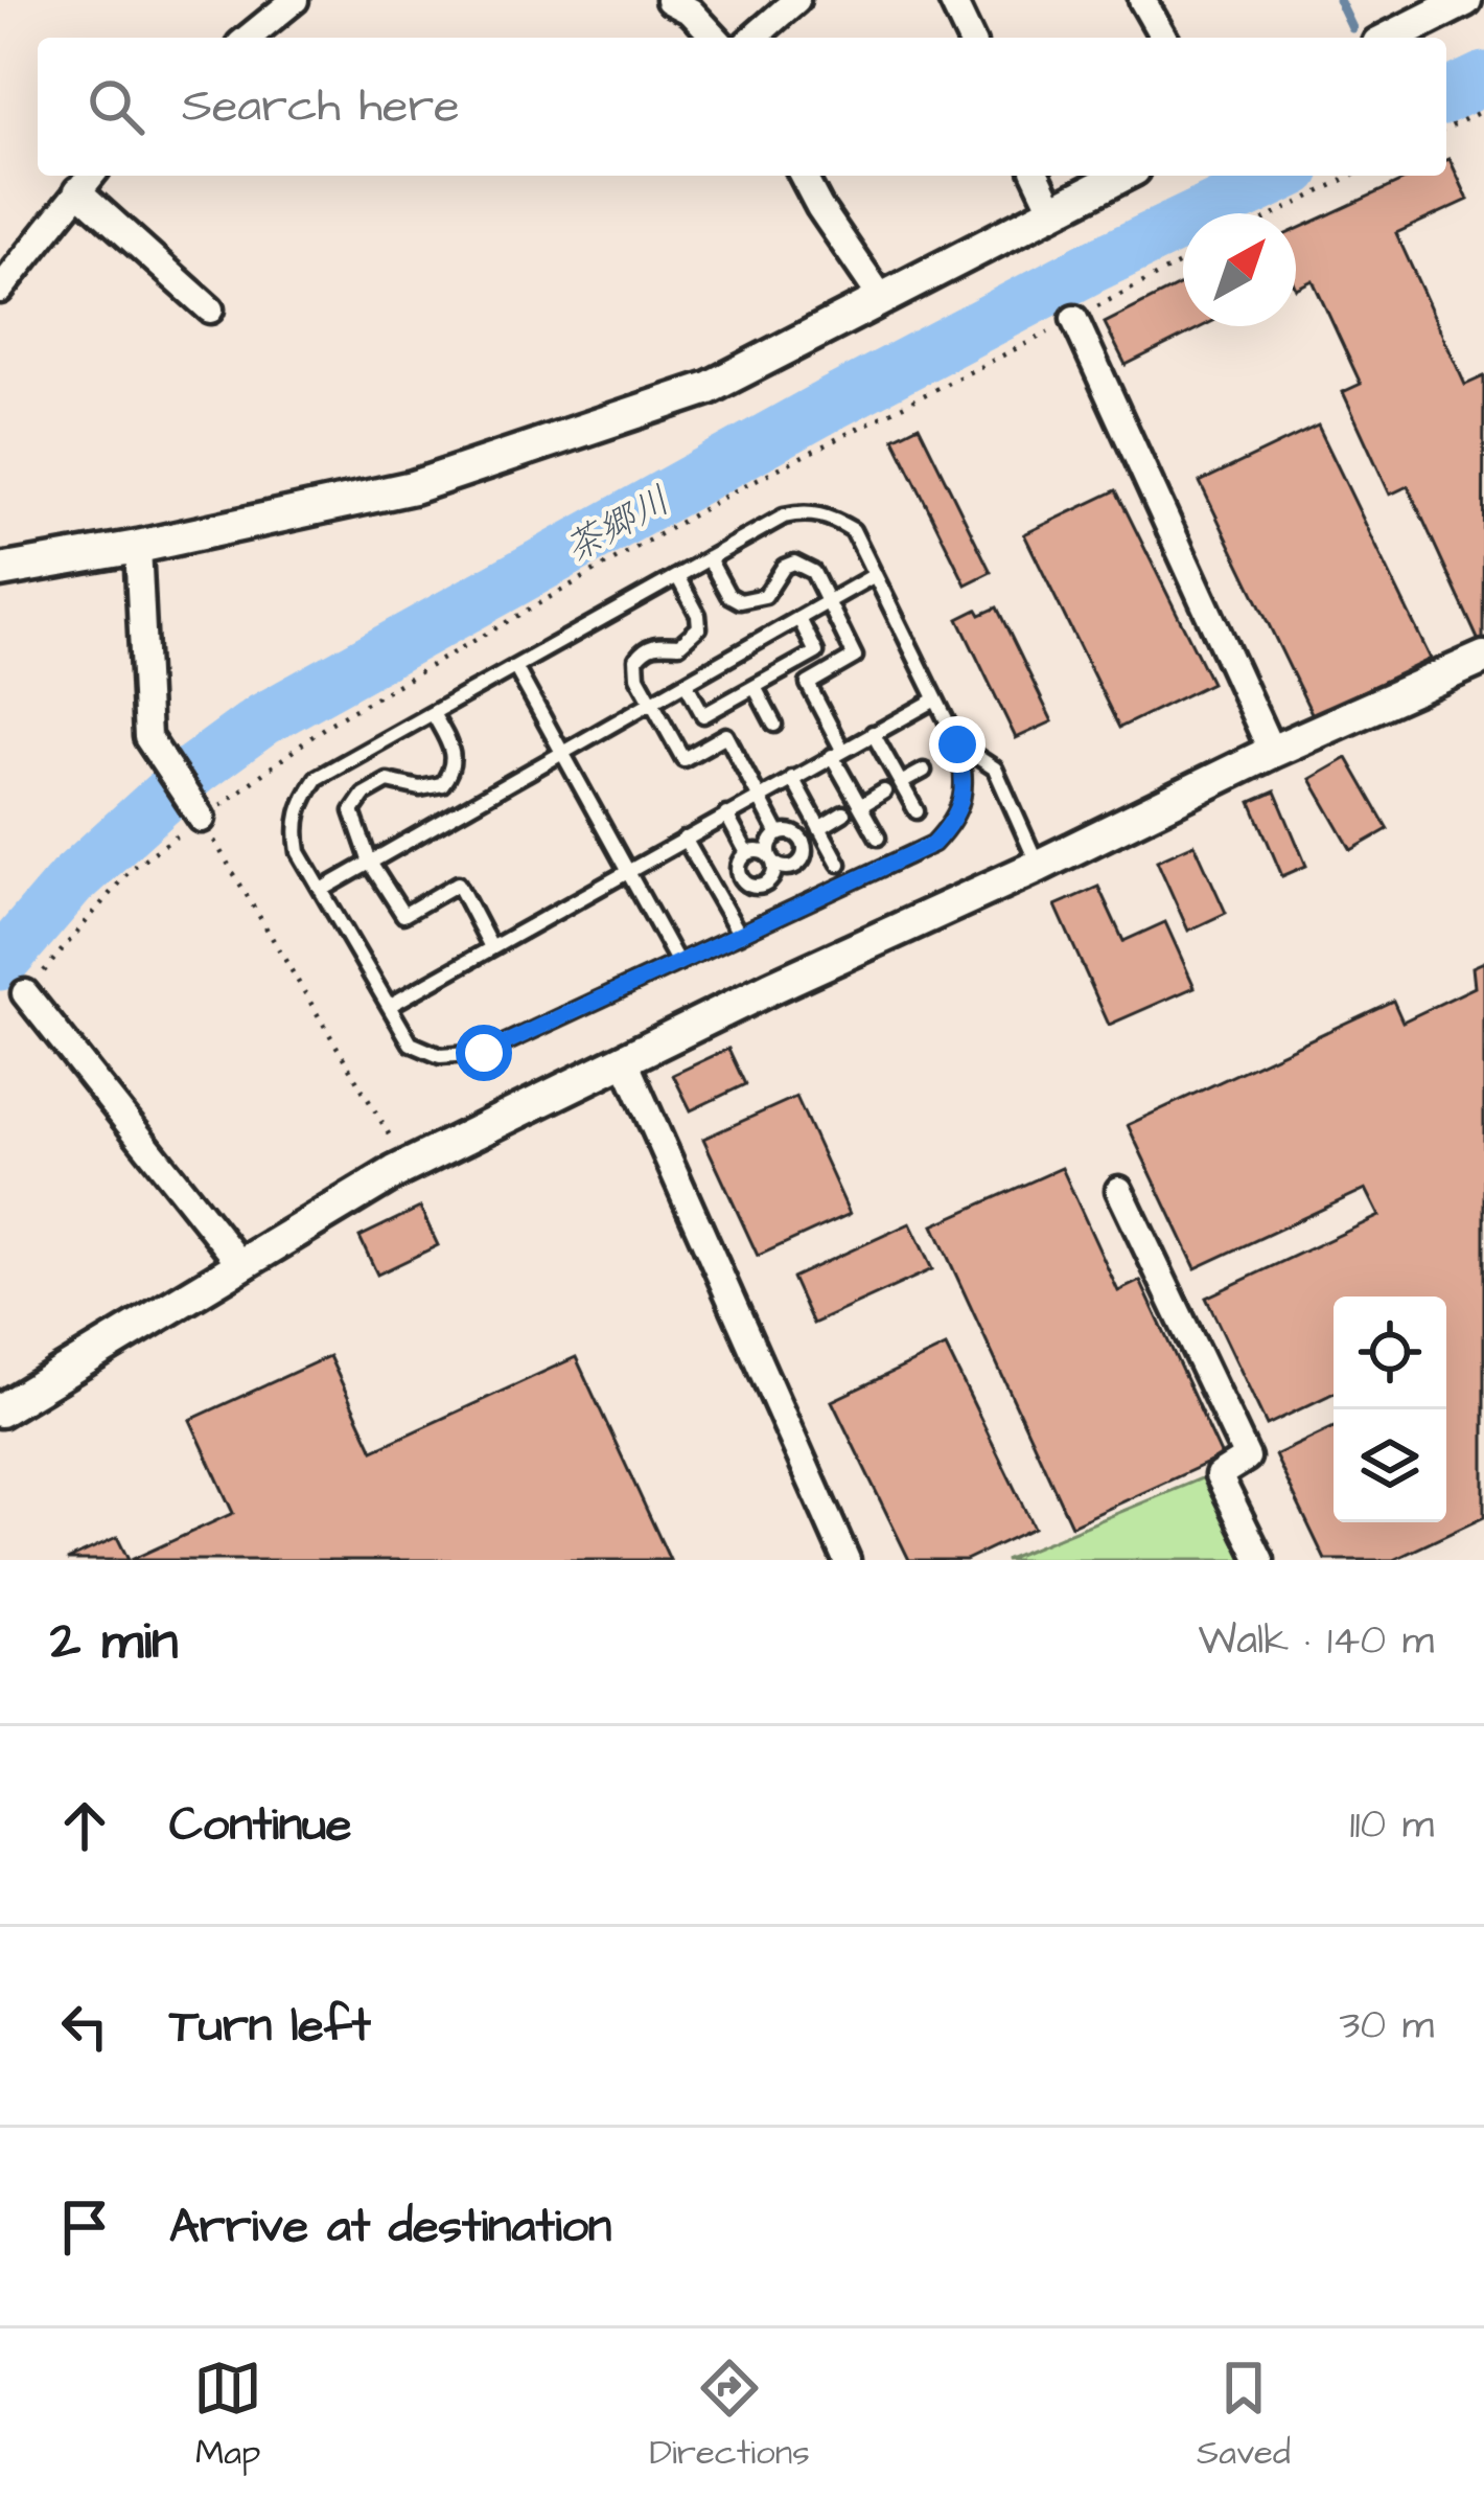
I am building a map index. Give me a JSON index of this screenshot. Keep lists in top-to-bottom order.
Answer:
{
  "water": ["茶郷川"],
  "north": "top right",
  "page": {
    "search": "Search here",
    "heading": ["2 min", "Walk · 140 m"],
    "list": [
      ["Continue", "110 m"],
      ["Turn left", "30 m"],
      "Arrive at destination"
    ],
    "nav": ["Map", "Directions", "Saved"]
  }
}
